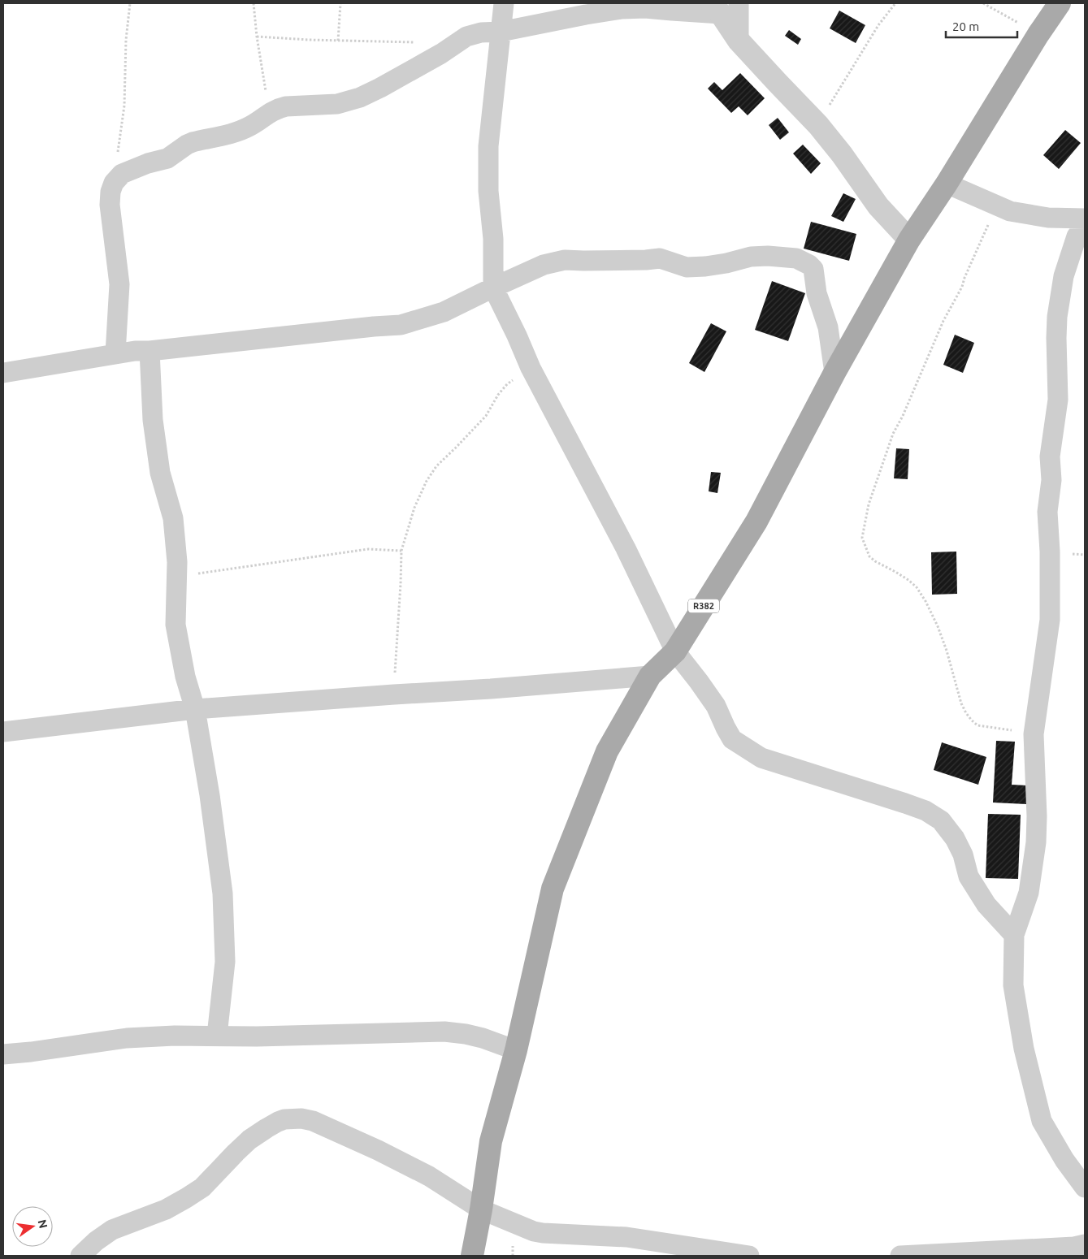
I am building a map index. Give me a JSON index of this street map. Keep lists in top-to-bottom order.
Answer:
{
  "streets": {
    "main road": ["R382"]
  },
  "scale_bar": "20 m",
  "north": "right"
}
